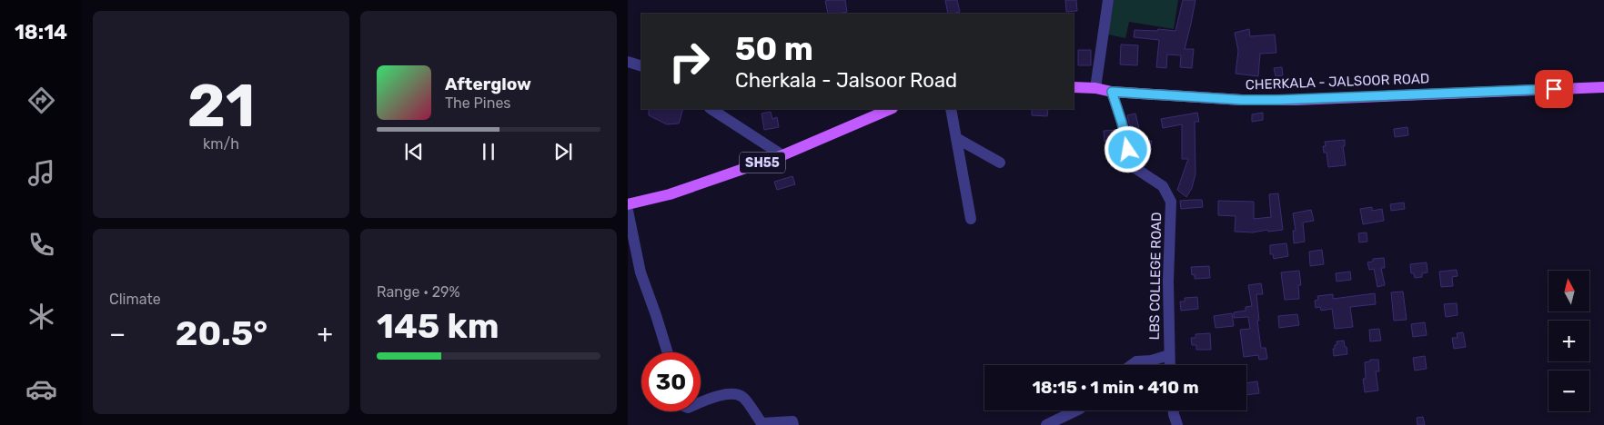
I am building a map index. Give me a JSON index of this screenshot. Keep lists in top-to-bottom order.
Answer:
{
  "streets": {
    "main road": ["CHERKALA - JALSOOR ROAD", "SH55"],
    "street": ["LBS COLLEGE ROAD"]
  },
  "crossings": [
    ["CHERKALA - JALSOOR ROAD", "LBS COLLEGE ROAD"]
  ],
  "north": "top",
  "page": {
    "tabs": "18:14",
    "tile": [
      ["21", "km/h"],
      "Climate",
      ["Range · 29%", "145 km"]
    ],
    "turn": ["50 m", "Cherkala - Jalsoor Road"],
    "song": ["Afterglow", "The Pines"],
    "map_buttons": ["+", "−"],
    "heat": ["−", "20.5°", "+"],
    "limit": "30",
    "trip": "18:15 · 1 min · 410 m"
  }
}
